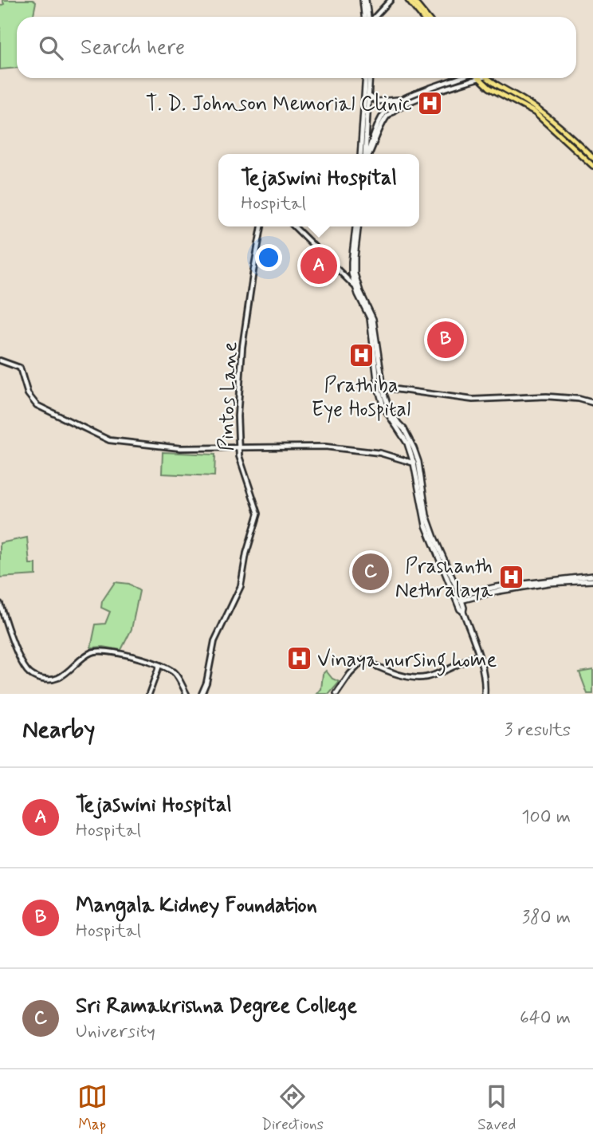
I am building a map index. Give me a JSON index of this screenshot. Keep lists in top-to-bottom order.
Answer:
{
  "streets": {
    "street": ["Pintos Lane"]
  },
  "places": {
    "hospital": [
      "T. D. Johnson Memorial Clinic",
      "Prathiba Eye Hospital",
      "Prashanth Nethralaya",
      "Vinaya nursing home"
    ]
  },
  "page": {
    "search": "Search here",
    "popup": ["Tejaswini Hospital", "Hospital"],
    "pins": ["A", "B", "C"],
    "heading": ["Nearby", "3 results"],
    "list": [
      {
        "mark": "A",
        "name": "Tejaswini Hospital",
        "note": "Hospital",
        "value": "100 m"
      },
      {
        "mark": "B",
        "name": "Mangala Kidney Foundation",
        "note": "Hospital",
        "value": "380 m"
      },
      {
        "mark": "C",
        "name": "Sri Ramakrishna Degree College",
        "note": "University",
        "value": "640 m"
      }
    ],
    "nav": ["Map", "Directions", "Saved"]
  }
}
